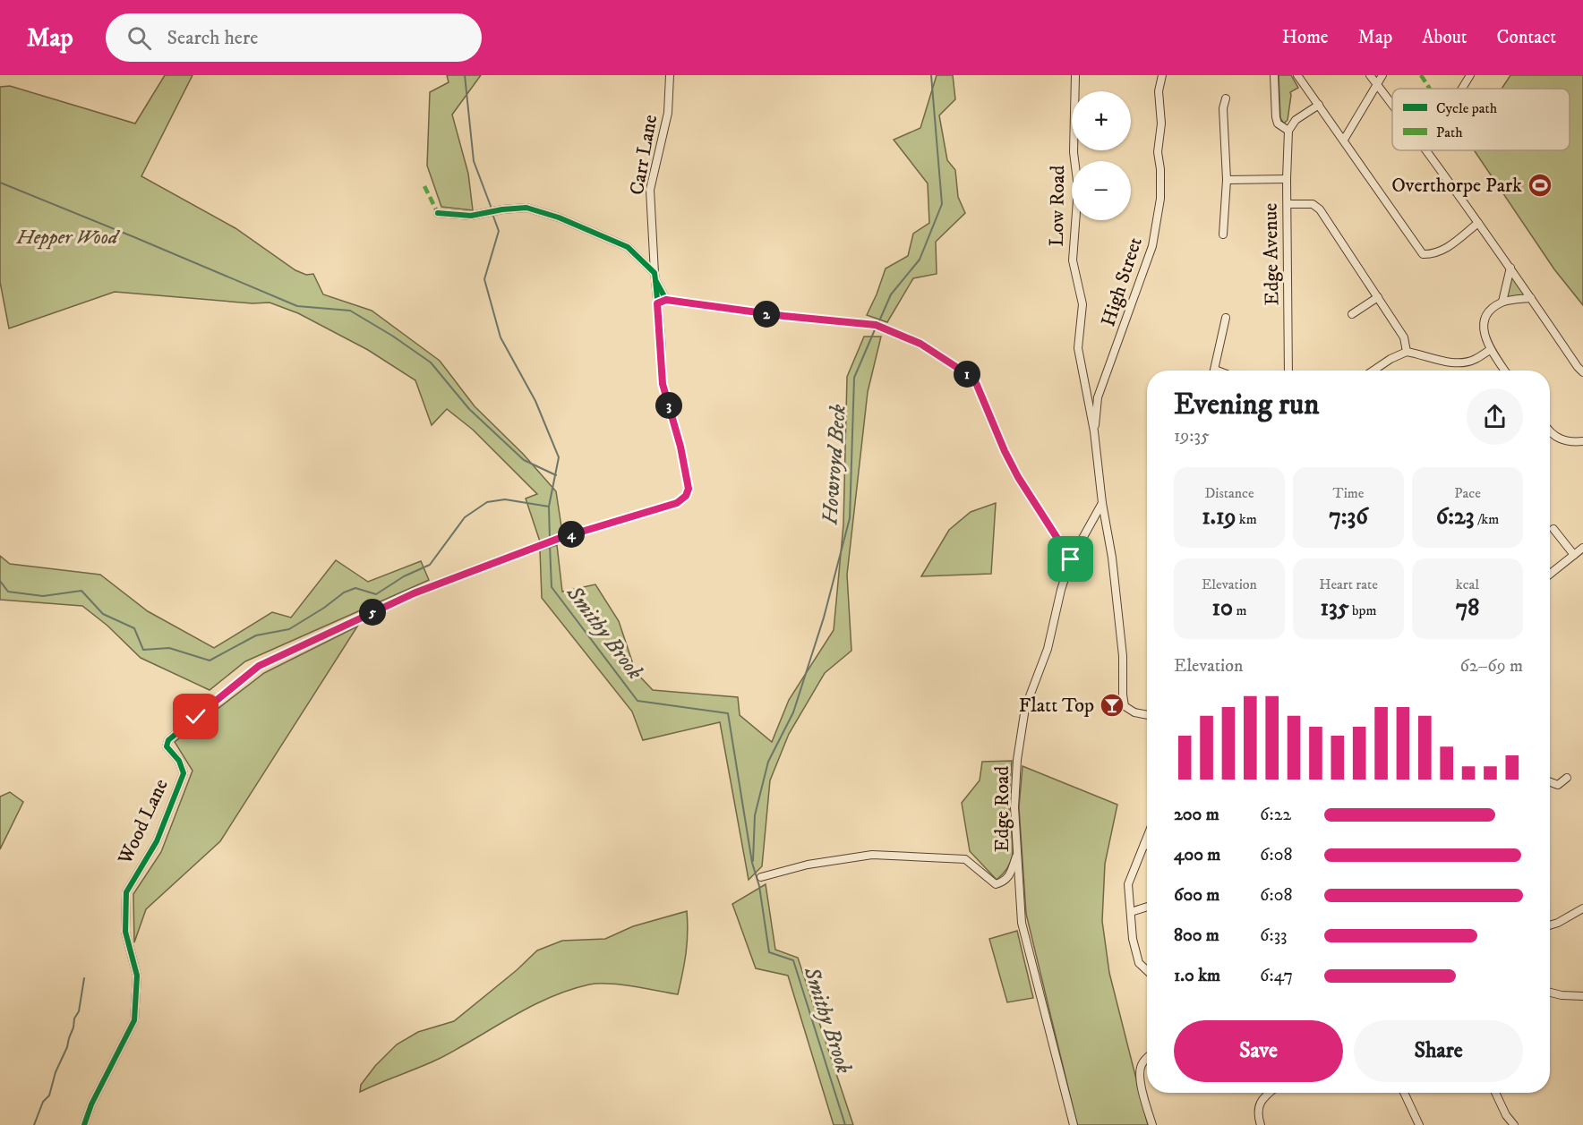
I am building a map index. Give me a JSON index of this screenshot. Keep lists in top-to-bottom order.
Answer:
{
  "streets": {
    "street": [
      "Carr Lane",
      "Low Road",
      "Edge Avenue",
      "High Street",
      "Edge Road",
      "Wood Lane"
    ]
  },
  "crossings": [
    ["Carr Lane", "Wood Lane"],
    ["Low Road", "High Street"]
  ],
  "water": ["Howroyd Beck", "Smithy Brook"],
  "parks": ["Hepper Wood"],
  "places": {
    "sports": ["Overthorpe Park"],
    "bar": ["Flatt Top"]
  },
  "legend": ["Cycle path", "Path"],
  "page": {
    "header": "Map",
    "search": "Search here",
    "nav": [
      "Home",
      "Map",
      "About",
      "Contact"
    ],
    "map_buttons": ["+", "−"],
    "pins": [
      "2",
      "1",
      "3",
      "4",
      "5"
    ],
    "heading": ["Evening run", "19:35"],
    "stats": [
      ["Distance", "1.19 km"],
      ["Time", "7:36"],
      ["Pace", "6:23 /km"],
      ["Elevation", "10 m"],
      ["Heart rate", "135 bpm"],
      ["kcal", "78"]
    ],
    "chart": ["Elevation", "62–69 m"],
    "list": [
      {
        "name": "200 m",
        "note": "6:22"
      },
      {
        "name": "400 m",
        "note": "6:08"
      },
      {
        "name": "600 m",
        "note": "6:08"
      },
      {
        "name": "800 m",
        "note": "6:33"
      },
      {
        "name": "1.0 km",
        "note": "6:47"
      }
    ],
    "buttons": ["Save", "Share"]
  }
}
